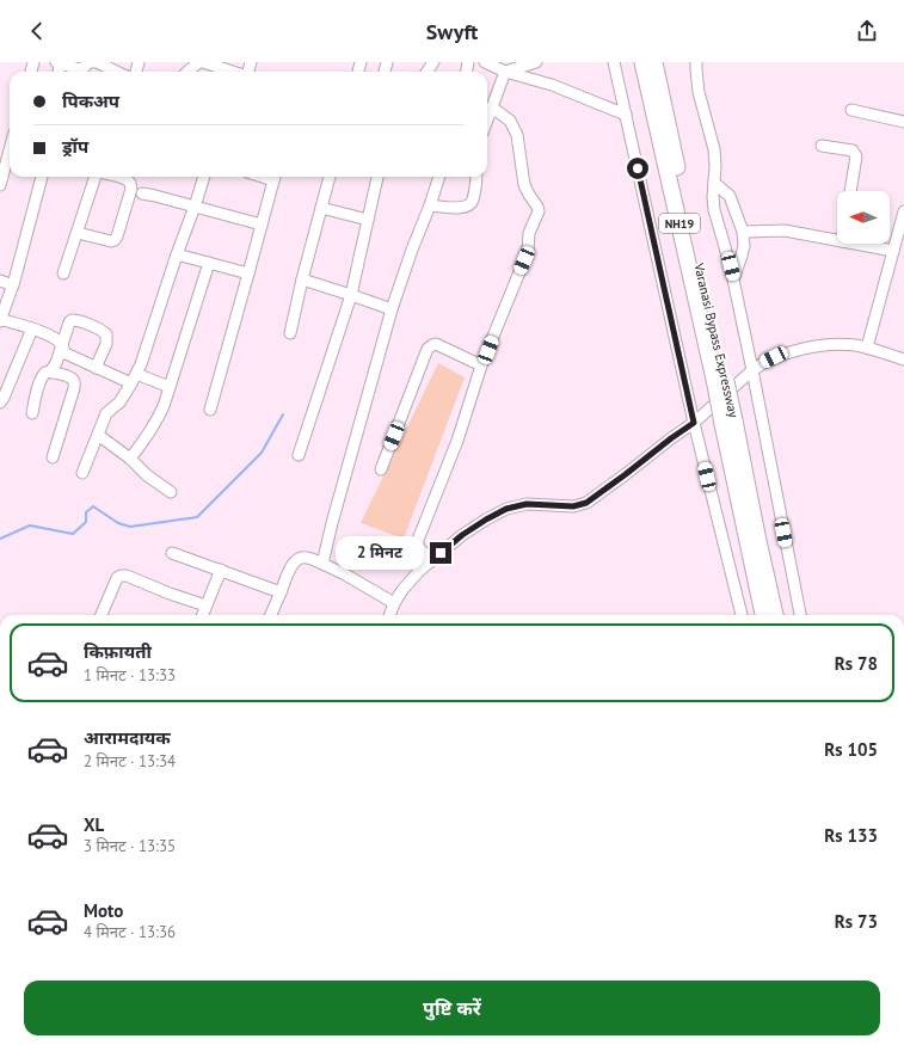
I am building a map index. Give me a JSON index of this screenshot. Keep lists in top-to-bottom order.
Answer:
{
  "streets": {
    "highway": ["NH19", "Varanasi Bypass Expressway"]
  },
  "north": "left",
  "page": {
    "header": "Swyft",
    "banner": ["पिकअप", "ड्रॉप"],
    "bubble": "2 मिनट",
    "list": [
      {
        "name": "किफ़ायती",
        "note": "1 मिनट · 13:33",
        "value": "Rs 78"
      },
      {
        "name": "आरामदायक",
        "note": "2 मिनट · 13:34",
        "value": "Rs 105"
      },
      {
        "name": "XL",
        "note": "3 मिनट · 13:35",
        "value": "Rs 133"
      },
      {
        "name": "Moto",
        "note": "4 मिनट · 13:36",
        "value": "Rs 73"
      }
    ],
    "buttons": "पुष्टि करें"
  }
}
